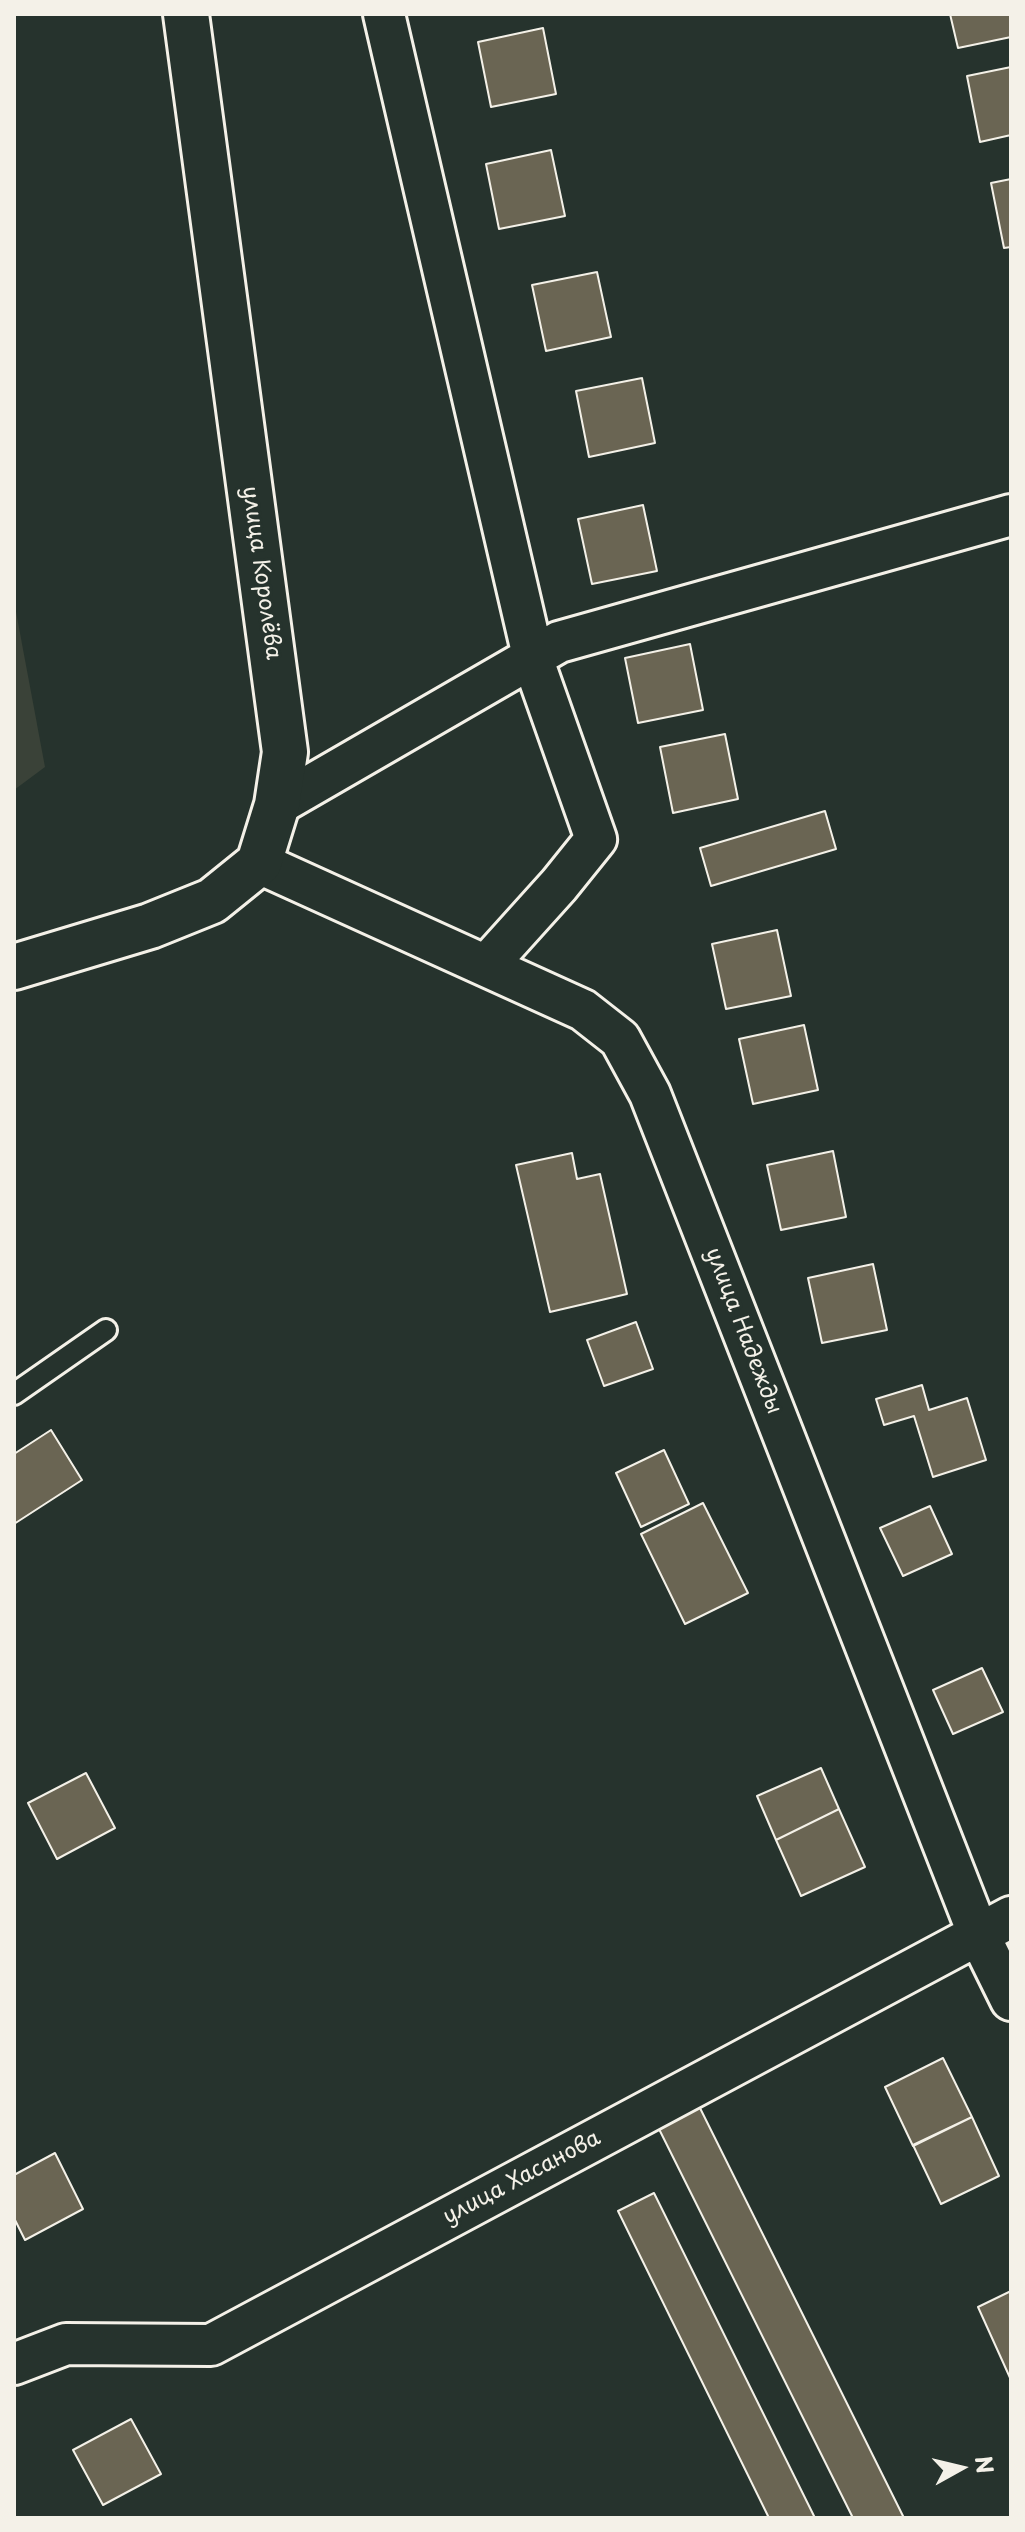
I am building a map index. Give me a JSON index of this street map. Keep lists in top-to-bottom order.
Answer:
{
  "streets": {
    "street": ["улица Королёва", "улица Надежды", "улица Хасанова"]
  },
  "crossings": [
    ["улица Королёва", "улица Надежды"],
    ["улица Надежды", "улица Хасанова"]
  ],
  "north": "right"
}
